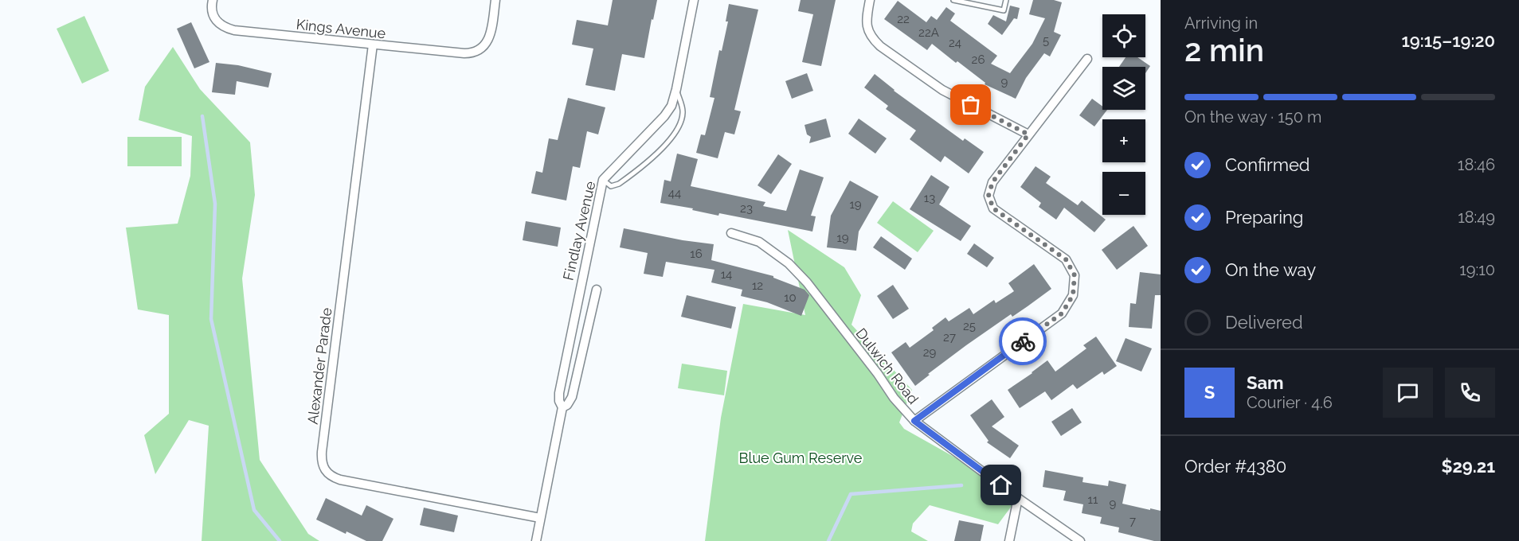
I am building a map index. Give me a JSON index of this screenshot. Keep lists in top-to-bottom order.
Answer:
{
  "streets": {
    "street": [
      "Kings Avenue",
      "Findlay Avenue",
      "Alexander Parade",
      "Dulwich Road"
    ]
  },
  "crossings": [
    ["Kings Avenue", "Alexander Parade"],
    ["Findlay Avenue", "Alexander Parade"]
  ],
  "parks": ["Blue Gum Reserve"],
  "house_numbers": [
    "22",
    "22A",
    "5",
    "24",
    "26",
    "9",
    "44",
    "13",
    "19",
    "23",
    "19",
    "16",
    "14",
    "12",
    "10",
    "25",
    "27",
    "29",
    "11",
    "9",
    "7"
  ],
  "page": {
    "heading": ["2 min", "Arriving in", "19:15–19:20"],
    "panel": [
      "Sam",
      "Courier · 4.6",
      "Order #4380",
      "$29.21"
    ],
    "map_buttons": ["+", "−"],
    "bar": "On the way · 150 m",
    "list": [
      ["Confirmed", "18:46"],
      ["Preparing", "18:49"],
      ["On the way", "19:10"],
      "Delivered"
    ],
    "round": "S"
  }
}
